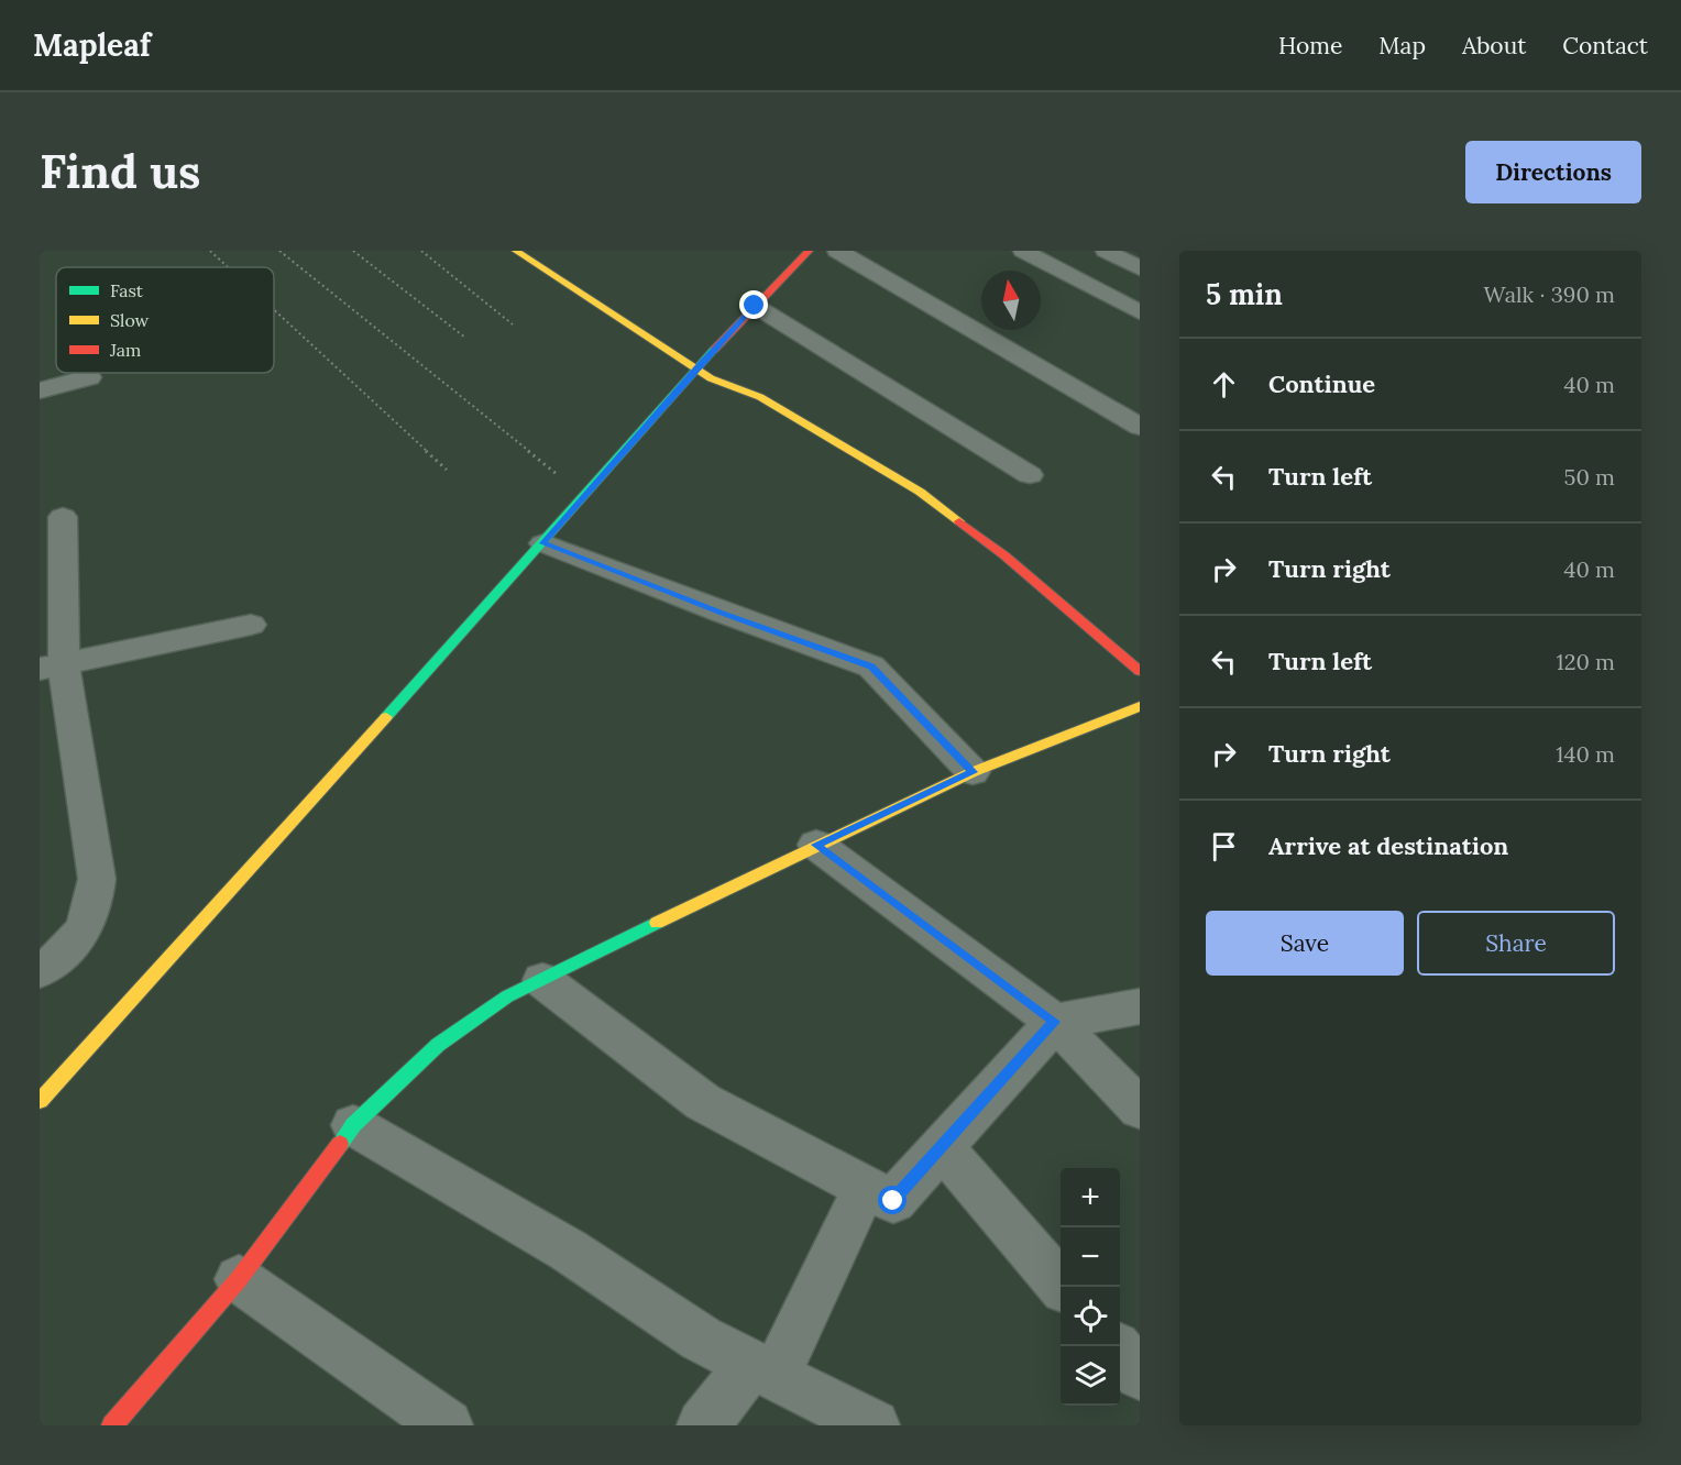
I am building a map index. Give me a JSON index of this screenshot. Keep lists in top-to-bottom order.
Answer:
{
  "legend": ["Fast", "Slow", "Jam"],
  "north": "top",
  "page": {
    "header": "Mapleaf",
    "nav": [
      "Home",
      "Map",
      "About",
      "Contact"
    ],
    "buttons": [
      "Directions",
      ["Save", "Share"]
    ],
    "title": "Find us",
    "heading": ["5 min", "Walk · 390 m"],
    "list": [
      ["Continue", "40 m"],
      ["Turn left", "50 m"],
      ["Turn right", "40 m"],
      ["Turn left", "120 m"],
      ["Turn right", "140 m"],
      "Arrive at destination"
    ],
    "map_buttons": ["+", "−"]
  }
}
